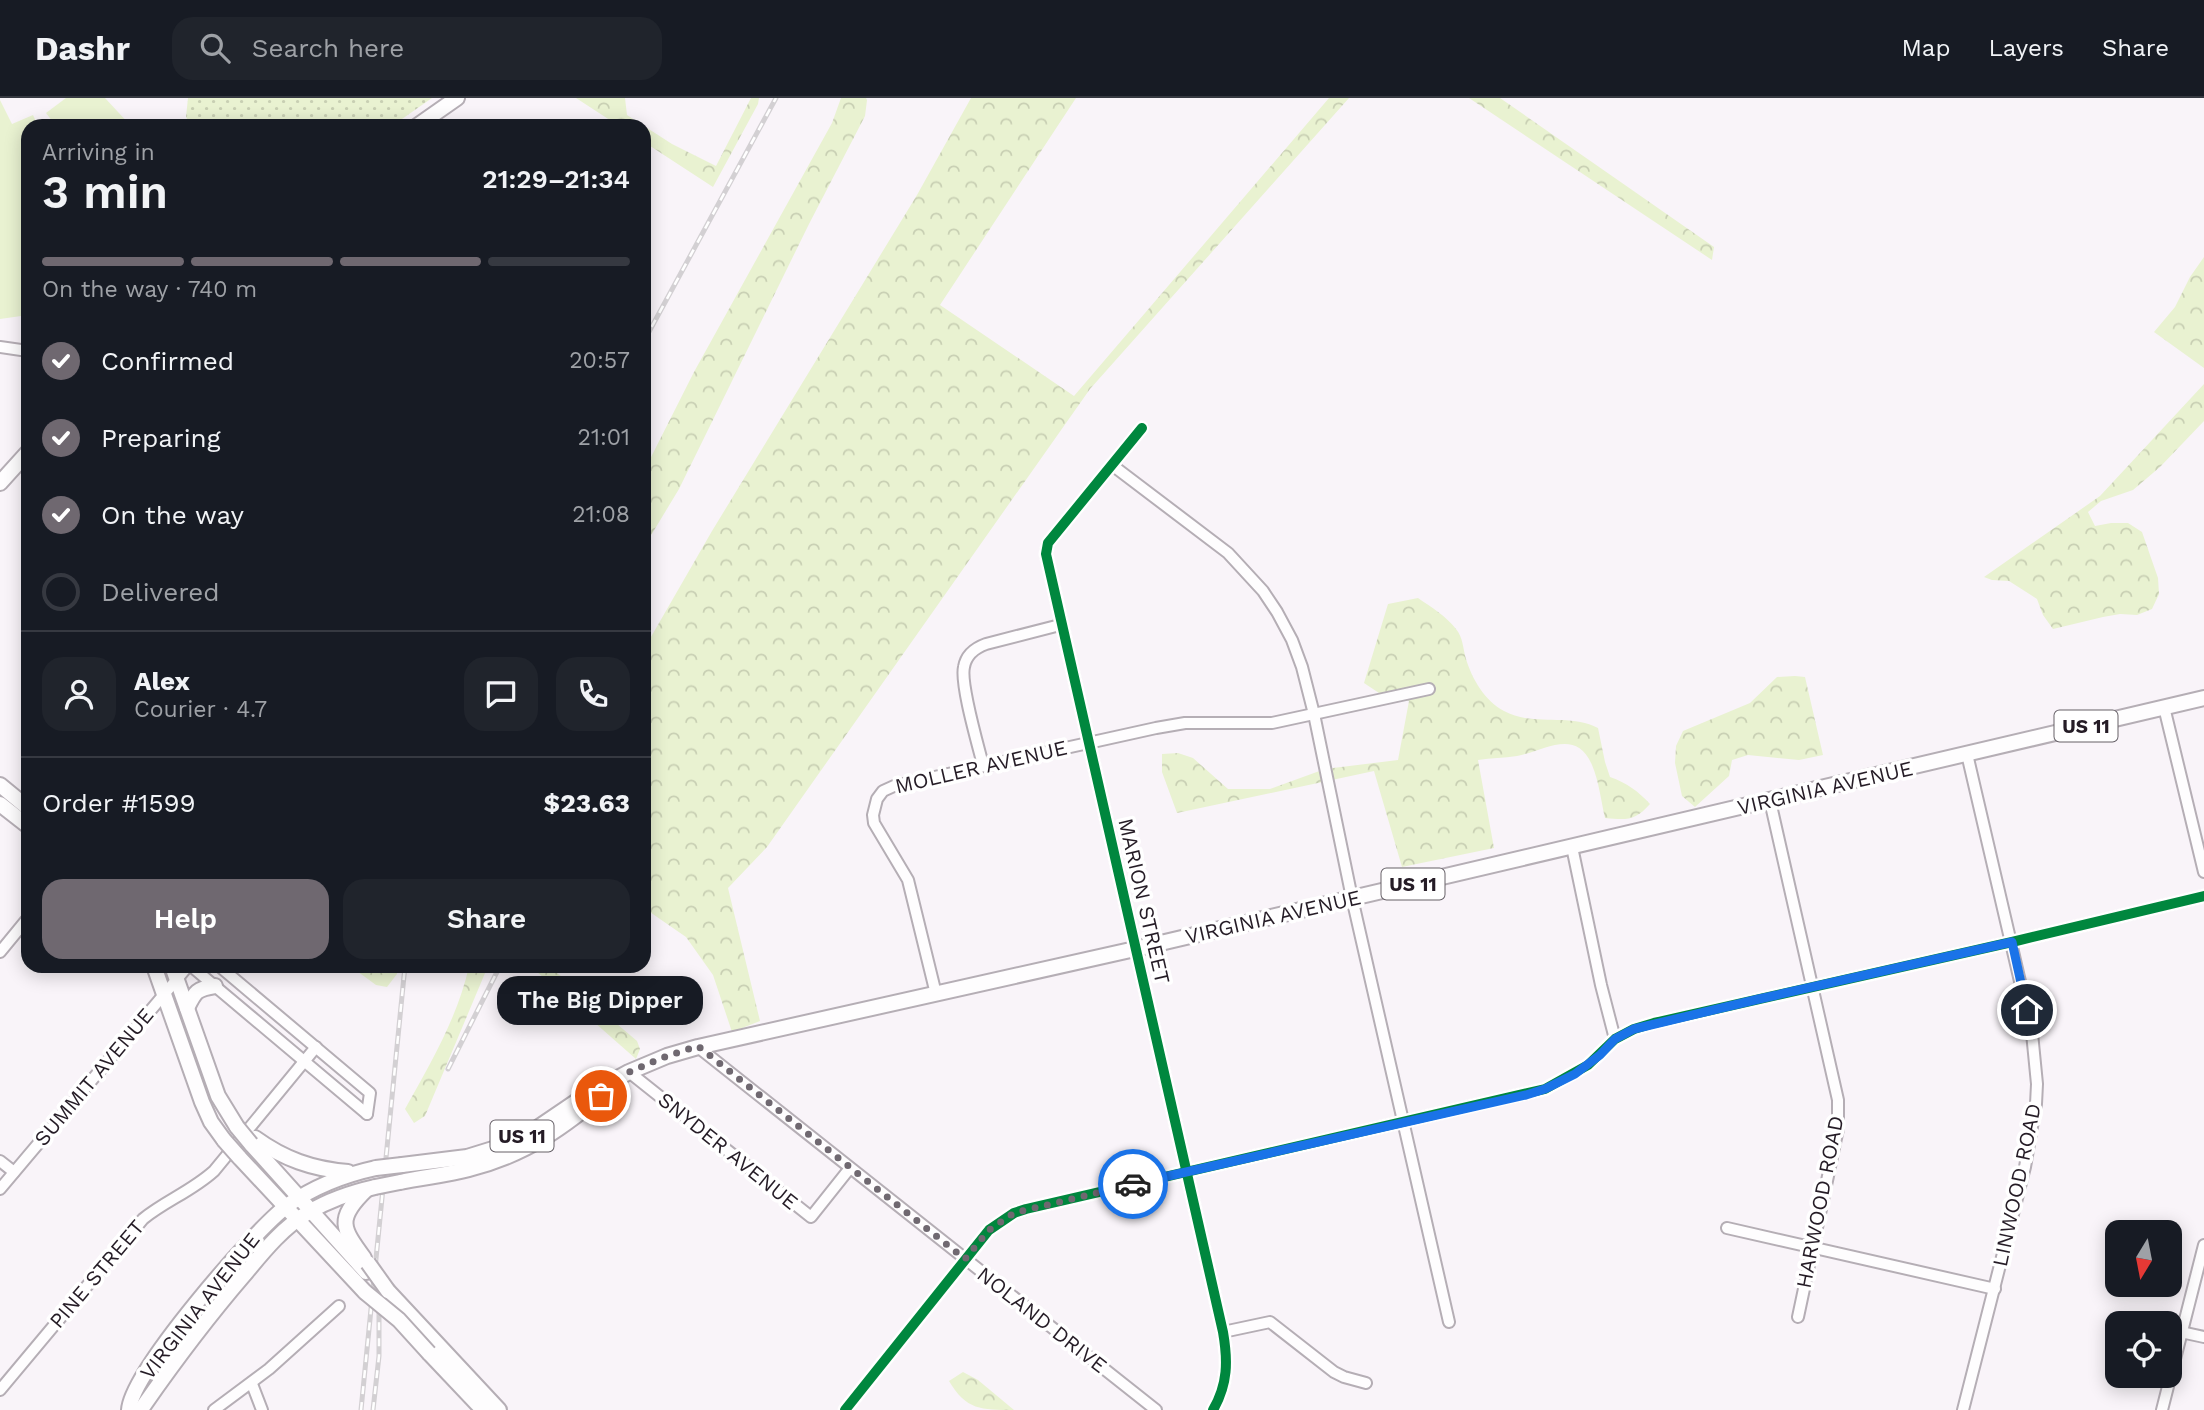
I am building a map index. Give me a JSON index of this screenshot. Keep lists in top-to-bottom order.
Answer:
{
  "streets": {
    "main road": ["US 11", "VIRGINIA AVENUE"],
    "street": [
      "MOLLER AVENUE",
      "MARION STREET",
      "SUMMIT AVENUE",
      "SNYDER AVENUE",
      "LINWOOD ROAD",
      "HARWOOD ROAD",
      "PINE STREET",
      "NOLAND DRIVE"
    ]
  },
  "crossings": [
    ["MOLLER AVENUE", "VIRGINIA AVENUE"],
    ["MOLLER AVENUE", "MARION STREET"],
    ["VIRGINIA AVENUE", "MARION STREET"],
    ["VIRGINIA AVENUE", "SNYDER AVENUE"],
    ["VIRGINIA AVENUE", "LINWOOD ROAD"],
    ["VIRGINIA AVENUE", "HARWOOD ROAD"],
    ["VIRGINIA AVENUE", "NOLAND DRIVE"],
    ["SNYDER AVENUE", "NOLAND DRIVE"]
  ],
  "places": ["The Big Dipper"],
  "north": "bottom",
  "page": {
    "header": "Dashr",
    "search": "Search here",
    "nav": ["Map", "Layers", "Share"],
    "heading": ["3 min", "Arriving in", "21:29–21:34"],
    "panel": [
      "Alex",
      "Courier · 4.7",
      "Order #1599",
      "$23.63"
    ],
    "bar": "On the way · 740 m",
    "list": [
      ["Confirmed", "20:57"],
      ["Preparing", "21:01"],
      ["On the way", "21:08"],
      "Delivered"
    ],
    "buttons": ["Help", "Share"],
    "bubble": "The Big Dipper"
  }
}
